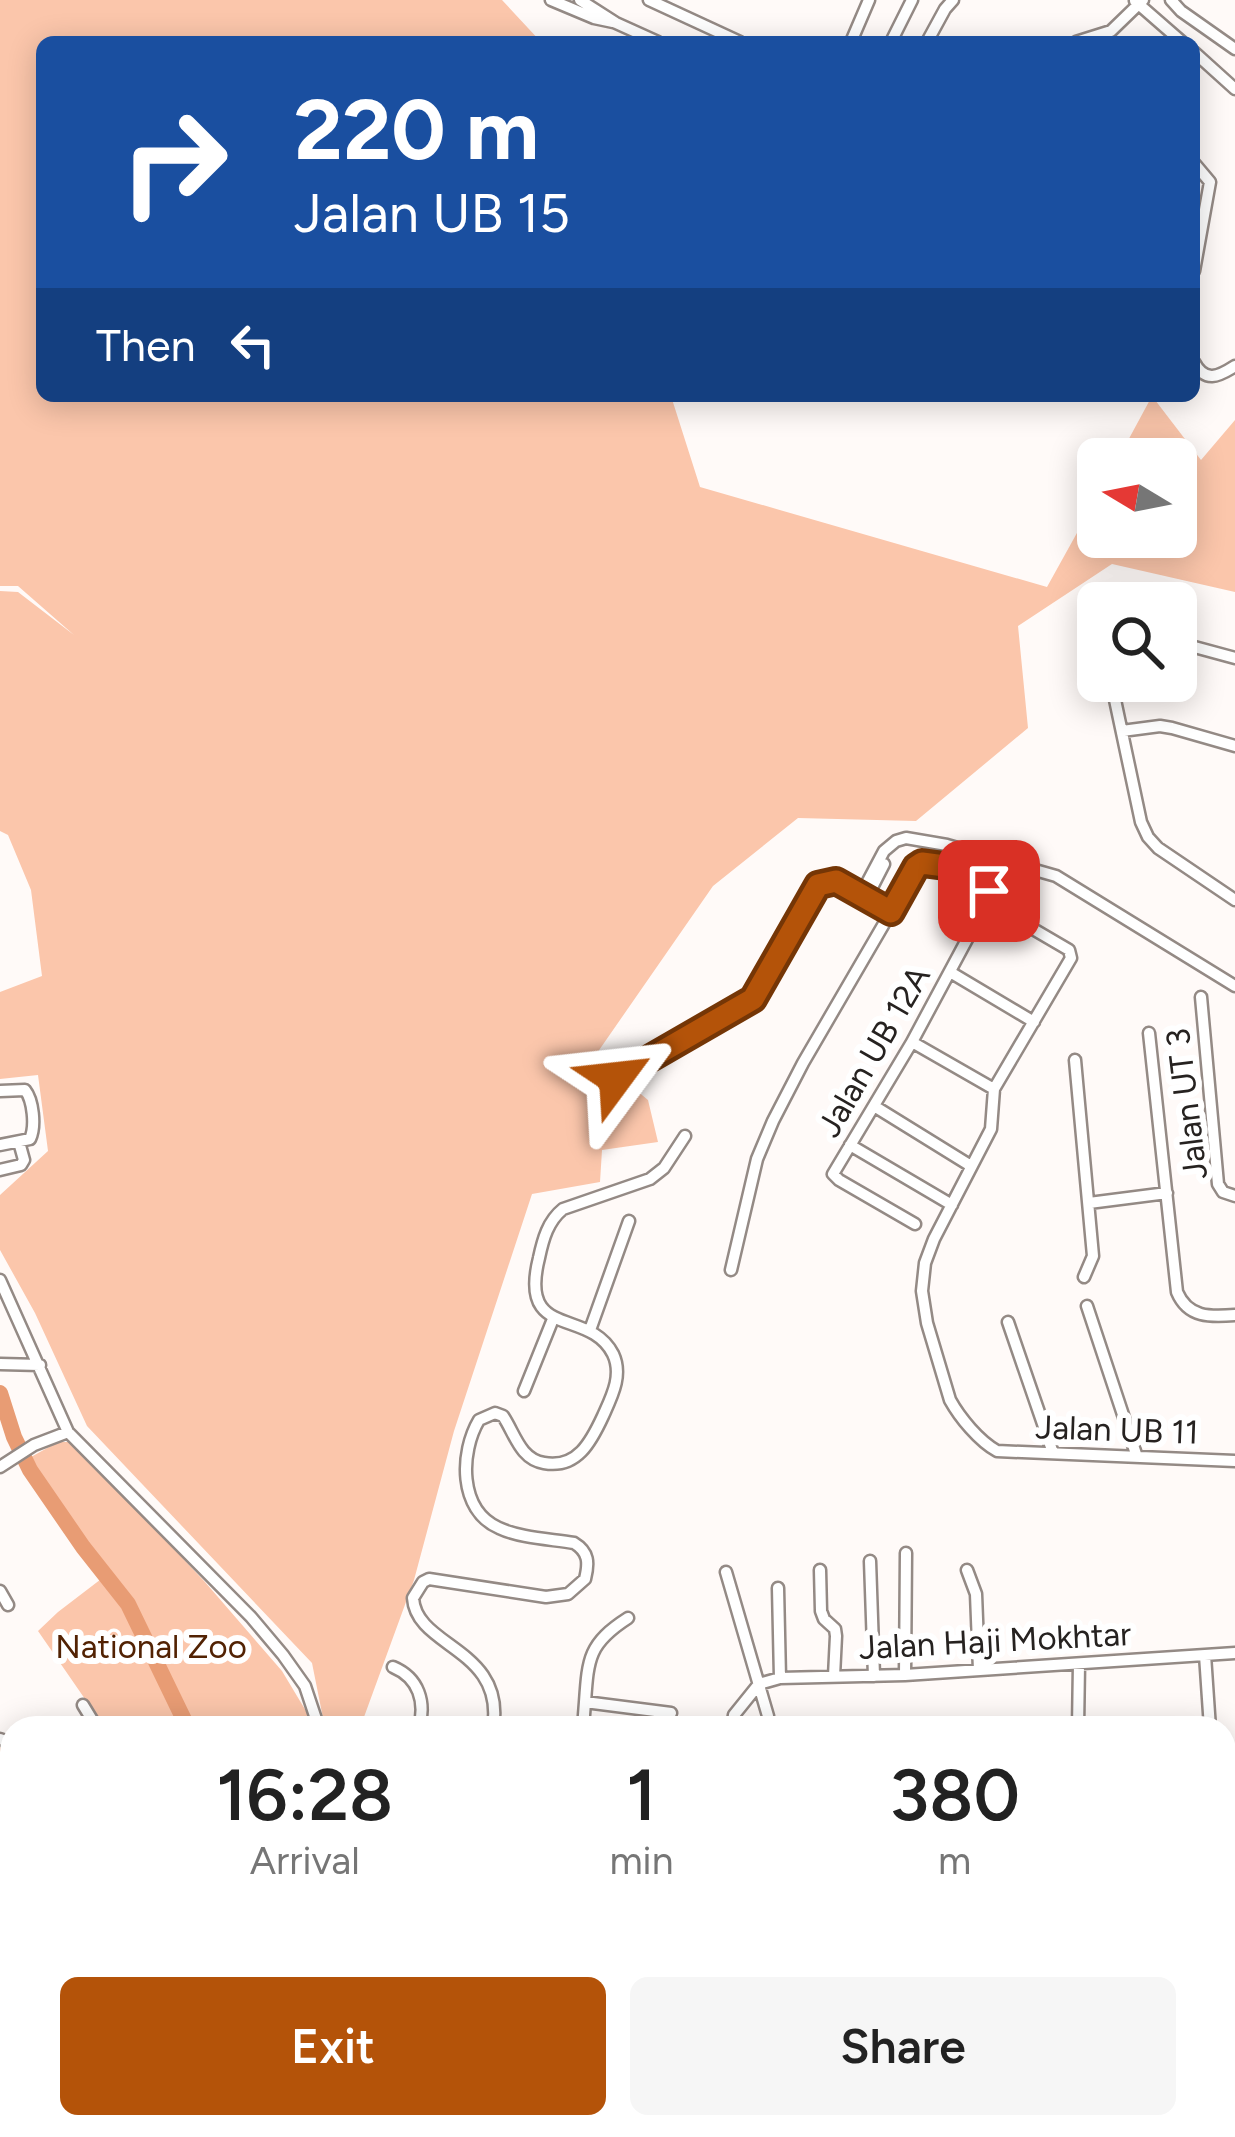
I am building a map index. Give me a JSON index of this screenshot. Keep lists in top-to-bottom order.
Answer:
{
  "streets": {
    "street": [
      "Jalan UB 12A",
      "Jalan UT 3",
      "Jalan UB 11",
      "Jalan Haji Mokhtar"
    ]
  },
  "parks": ["National Zoo"],
  "north": "left",
  "page": {
    "turn": ["220 m", "Jalan UB 15"],
    "then": "Then",
    "eta": [
      "16:28",
      "Arrival",
      "1",
      "min",
      "380",
      "m"
    ],
    "buttons": ["Exit", "Share"]
  }
}
